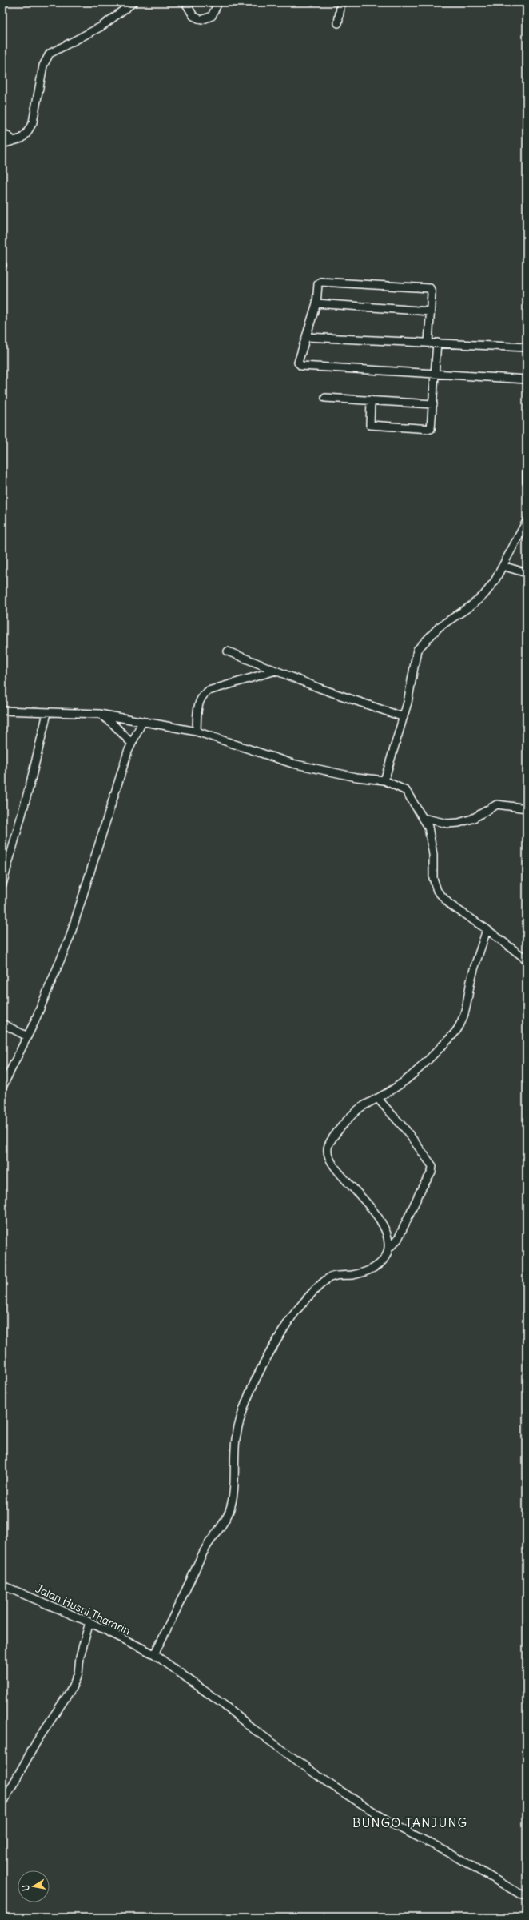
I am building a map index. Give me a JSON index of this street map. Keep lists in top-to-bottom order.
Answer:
{
  "streets": {
    "street": ["Jalan Husni Thamrin"]
  },
  "districts": ["BUNGO TANJUNG"],
  "north": "left"
}
